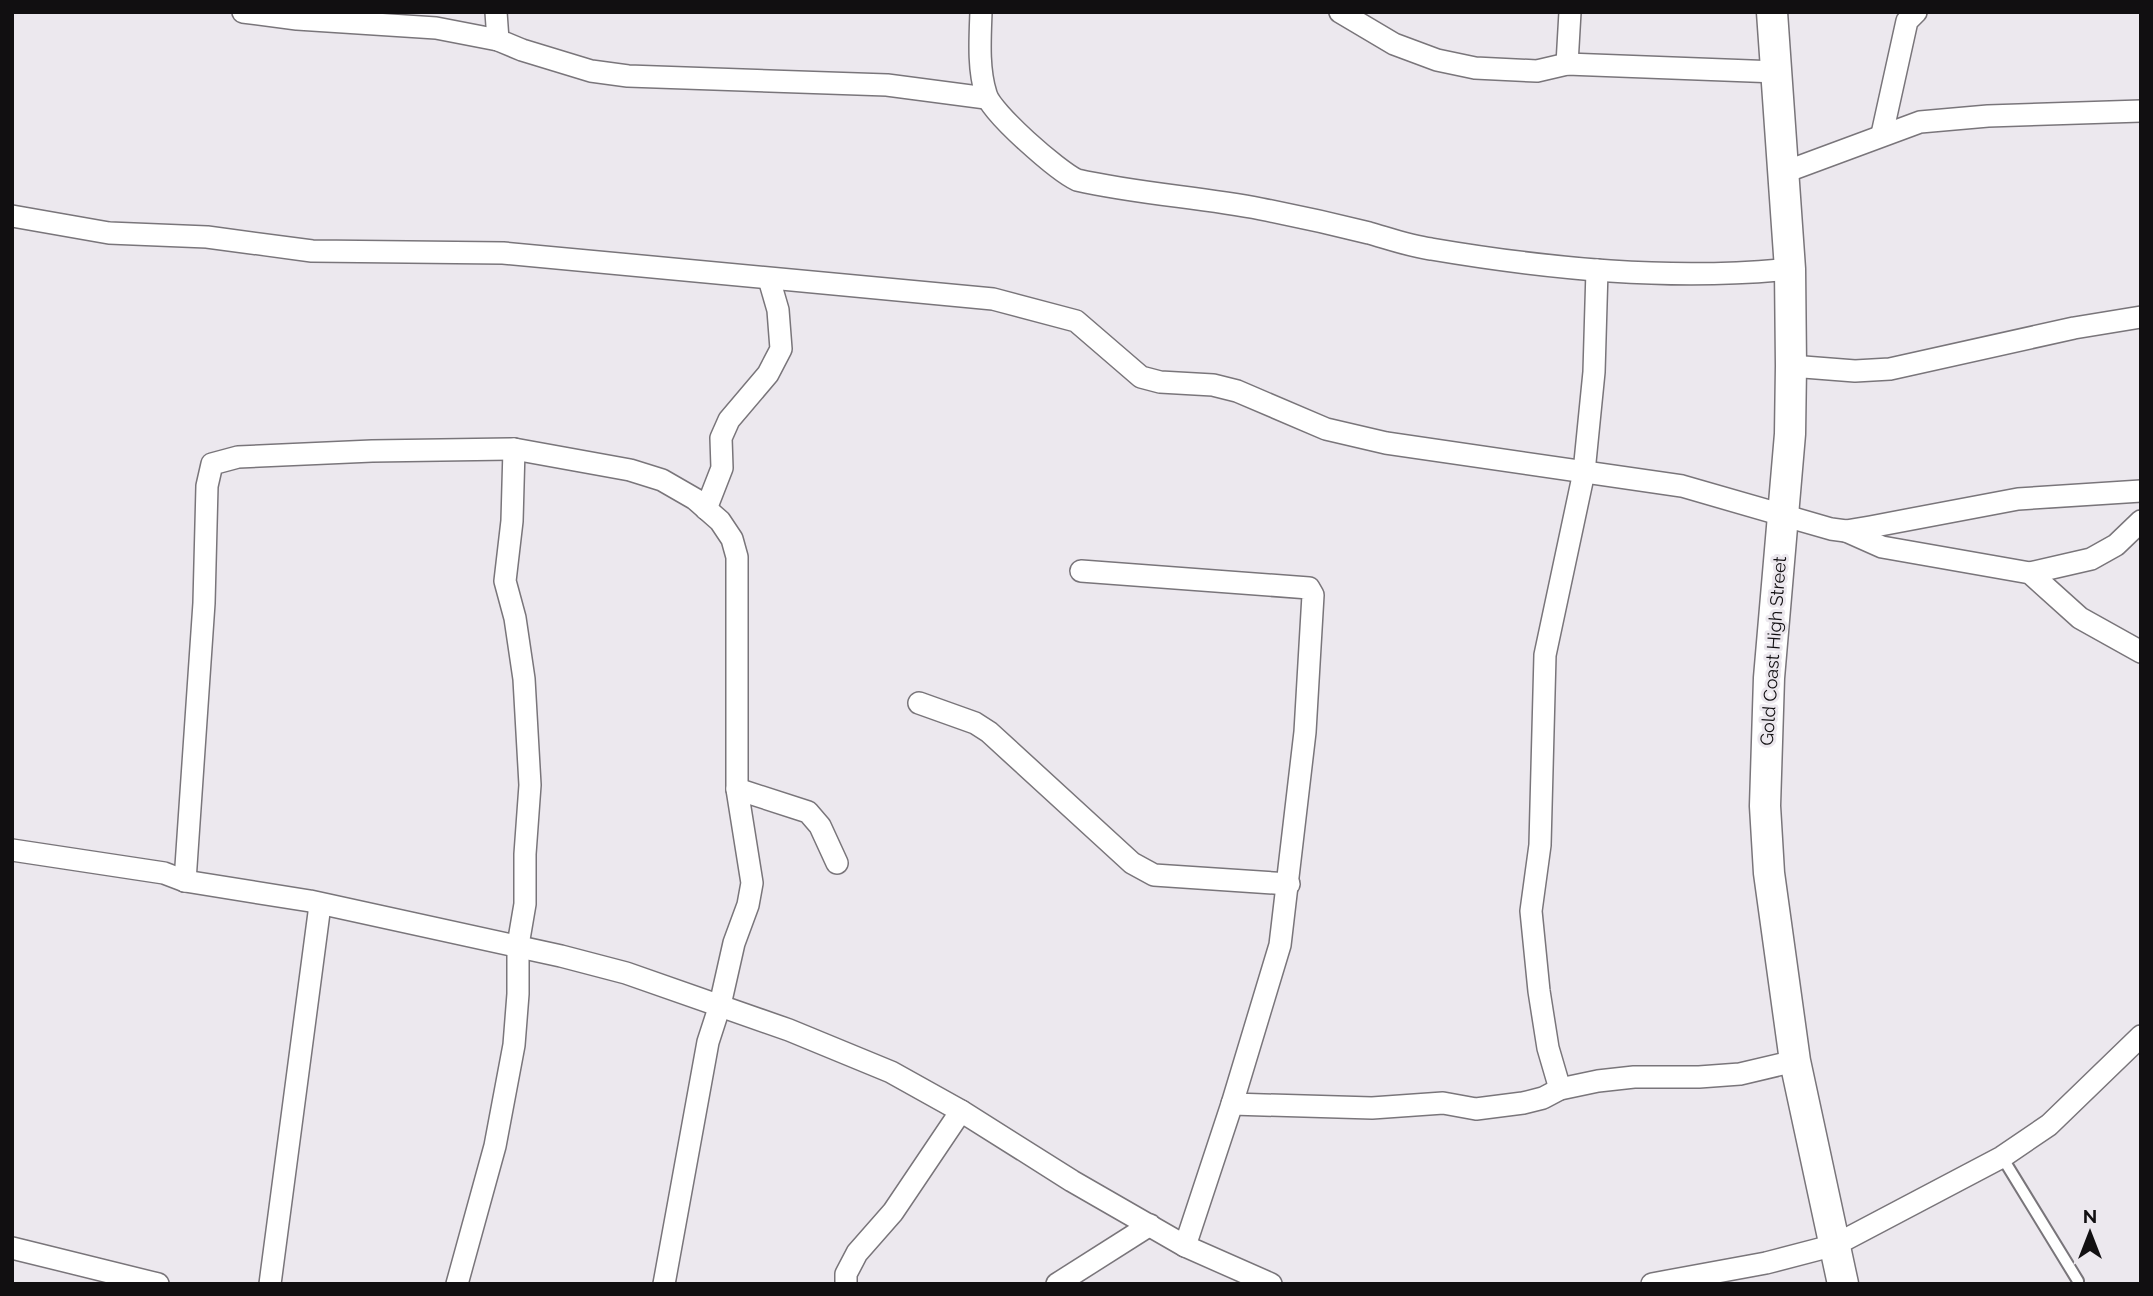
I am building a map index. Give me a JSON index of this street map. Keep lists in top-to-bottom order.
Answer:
{
  "streets": {
    "street": ["Gold Coast High Street"]
  },
  "north": "top"
}
